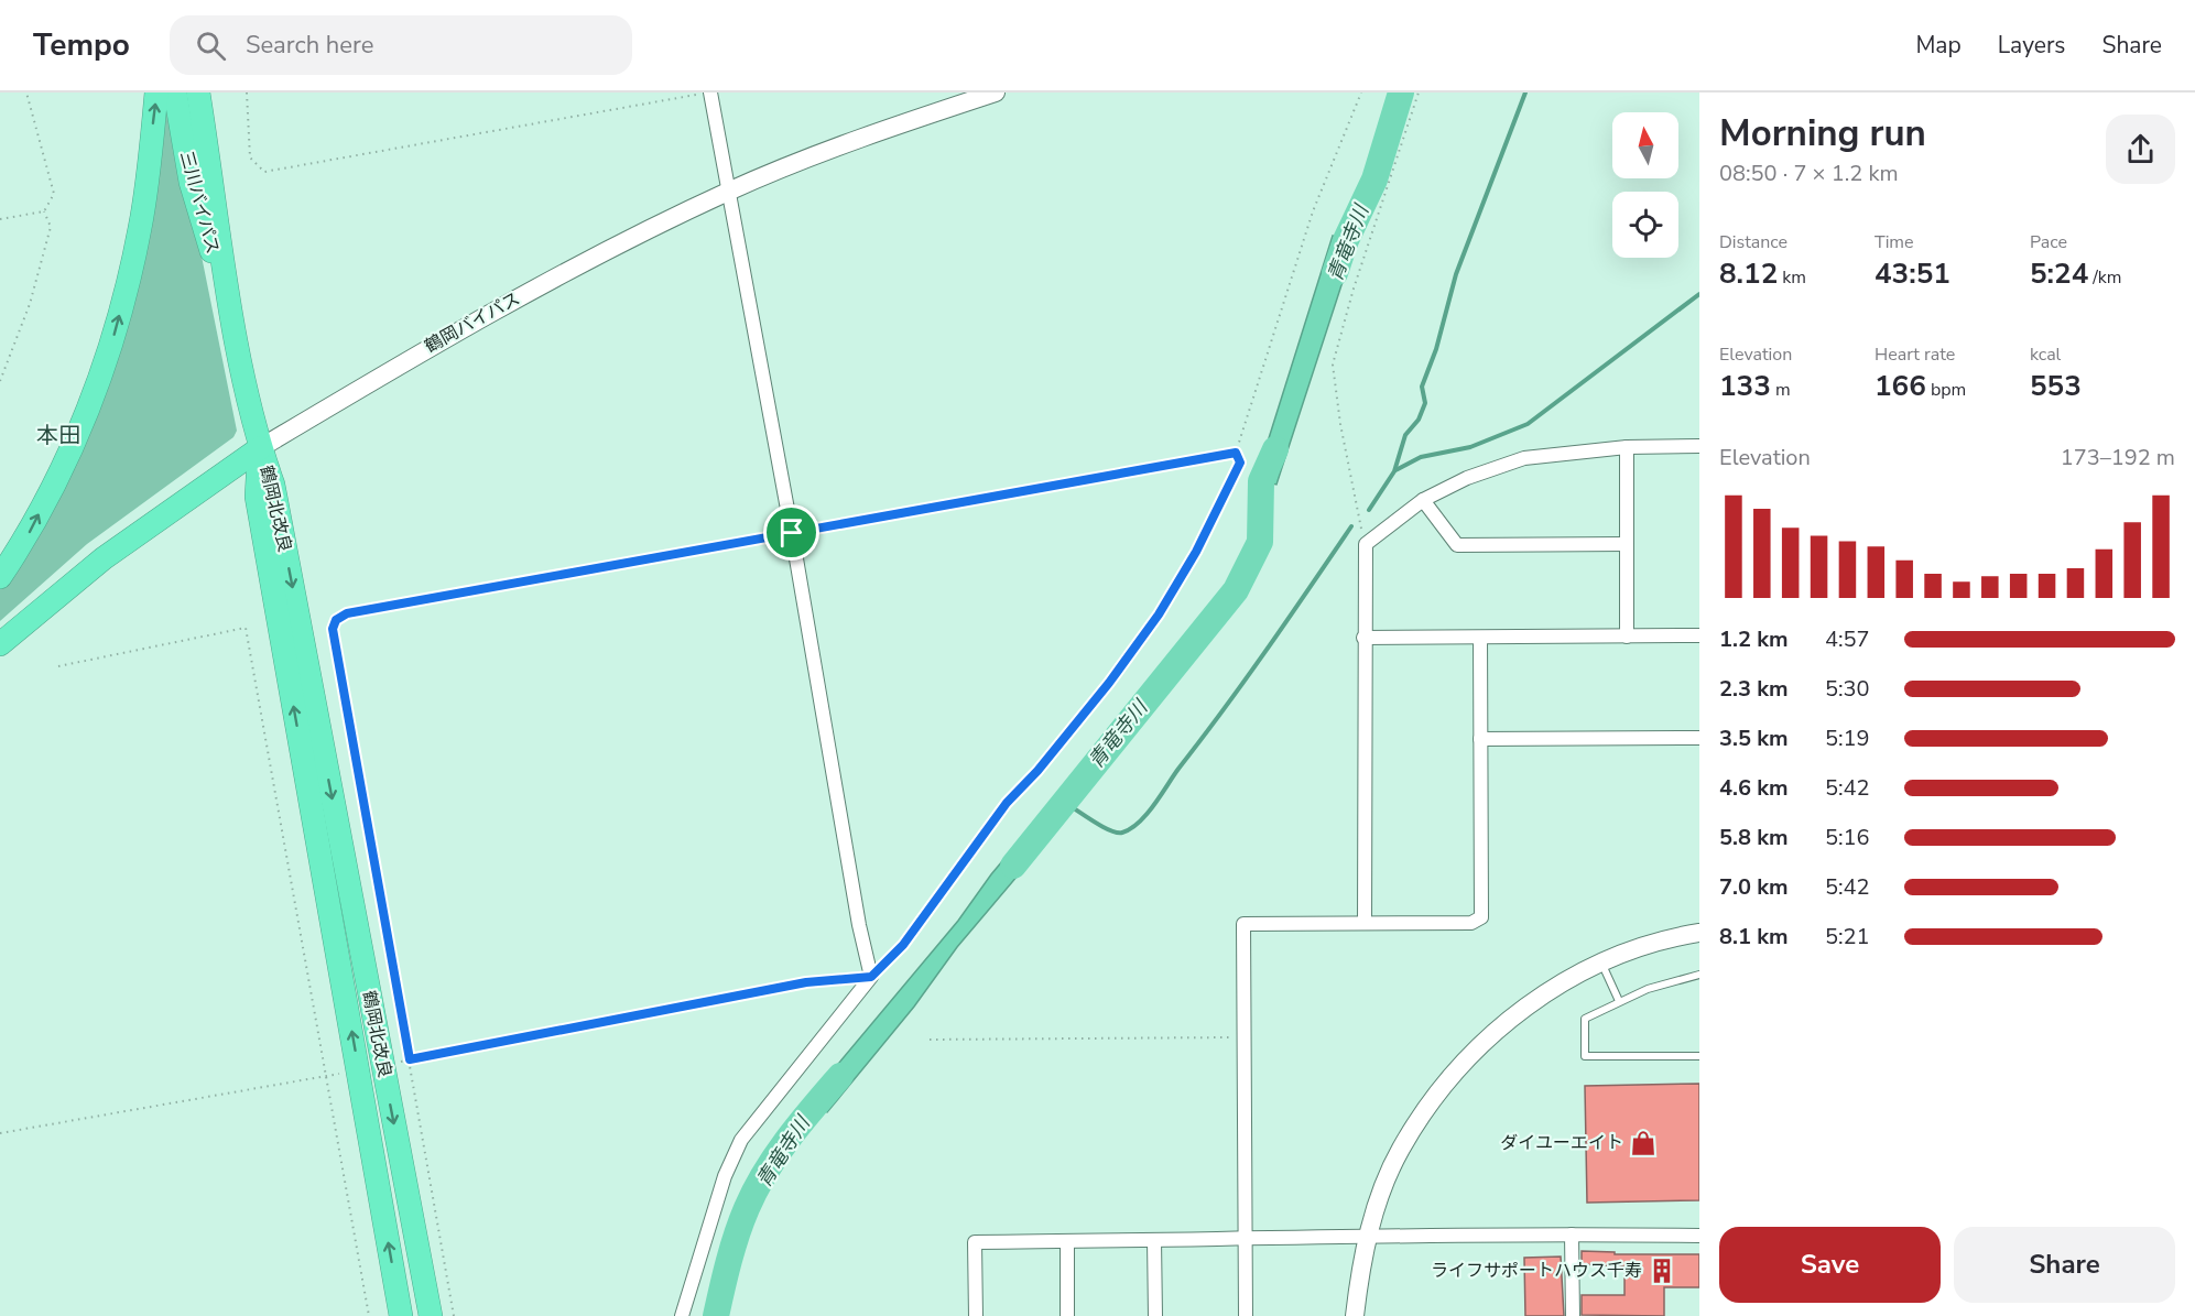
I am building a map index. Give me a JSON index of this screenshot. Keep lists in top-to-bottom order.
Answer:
{
  "streets": {
    "highway": ["三川バイパス", "鶴岡バイパス", "鶴岡北改良"]
  },
  "crossings": [
    ["三川バイパス", "鶴岡バイパス"],
    ["三川バイパス", "鶴岡北改良"],
    ["鶴岡バイパス", "鶴岡北改良"]
  ],
  "districts": ["本田"],
  "water": ["青竜寺川"],
  "places": {
    "shop": ["ダイユーエイト"],
    "building": ["ライフサポートハウス千寿"]
  },
  "north": "top",
  "page": {
    "header": "Tempo",
    "search": "Search here",
    "nav": ["Map", "Layers", "Share"],
    "heading": ["Morning run", "08:50 · 7 × 1.2 km"],
    "stats": [
      ["Distance", "8.12 km"],
      ["Time", "43:51"],
      ["Pace", "5:24 /km"],
      ["Elevation", "133 m"],
      ["Heart rate", "166 bpm"],
      ["kcal", "553"]
    ],
    "chart": ["Elevation", "173–192 m"],
    "list": [
      {
        "name": "1.2 km",
        "note": "4:57"
      },
      {
        "name": "2.3 km",
        "note": "5:30"
      },
      {
        "name": "3.5 km",
        "note": "5:19"
      },
      {
        "name": "4.6 km",
        "note": "5:42"
      },
      {
        "name": "5.8 km",
        "note": "5:16"
      },
      {
        "name": "7.0 km",
        "note": "5:42"
      },
      {
        "name": "8.1 km",
        "note": "5:21"
      }
    ],
    "buttons": ["Save", "Share"]
  }
}
